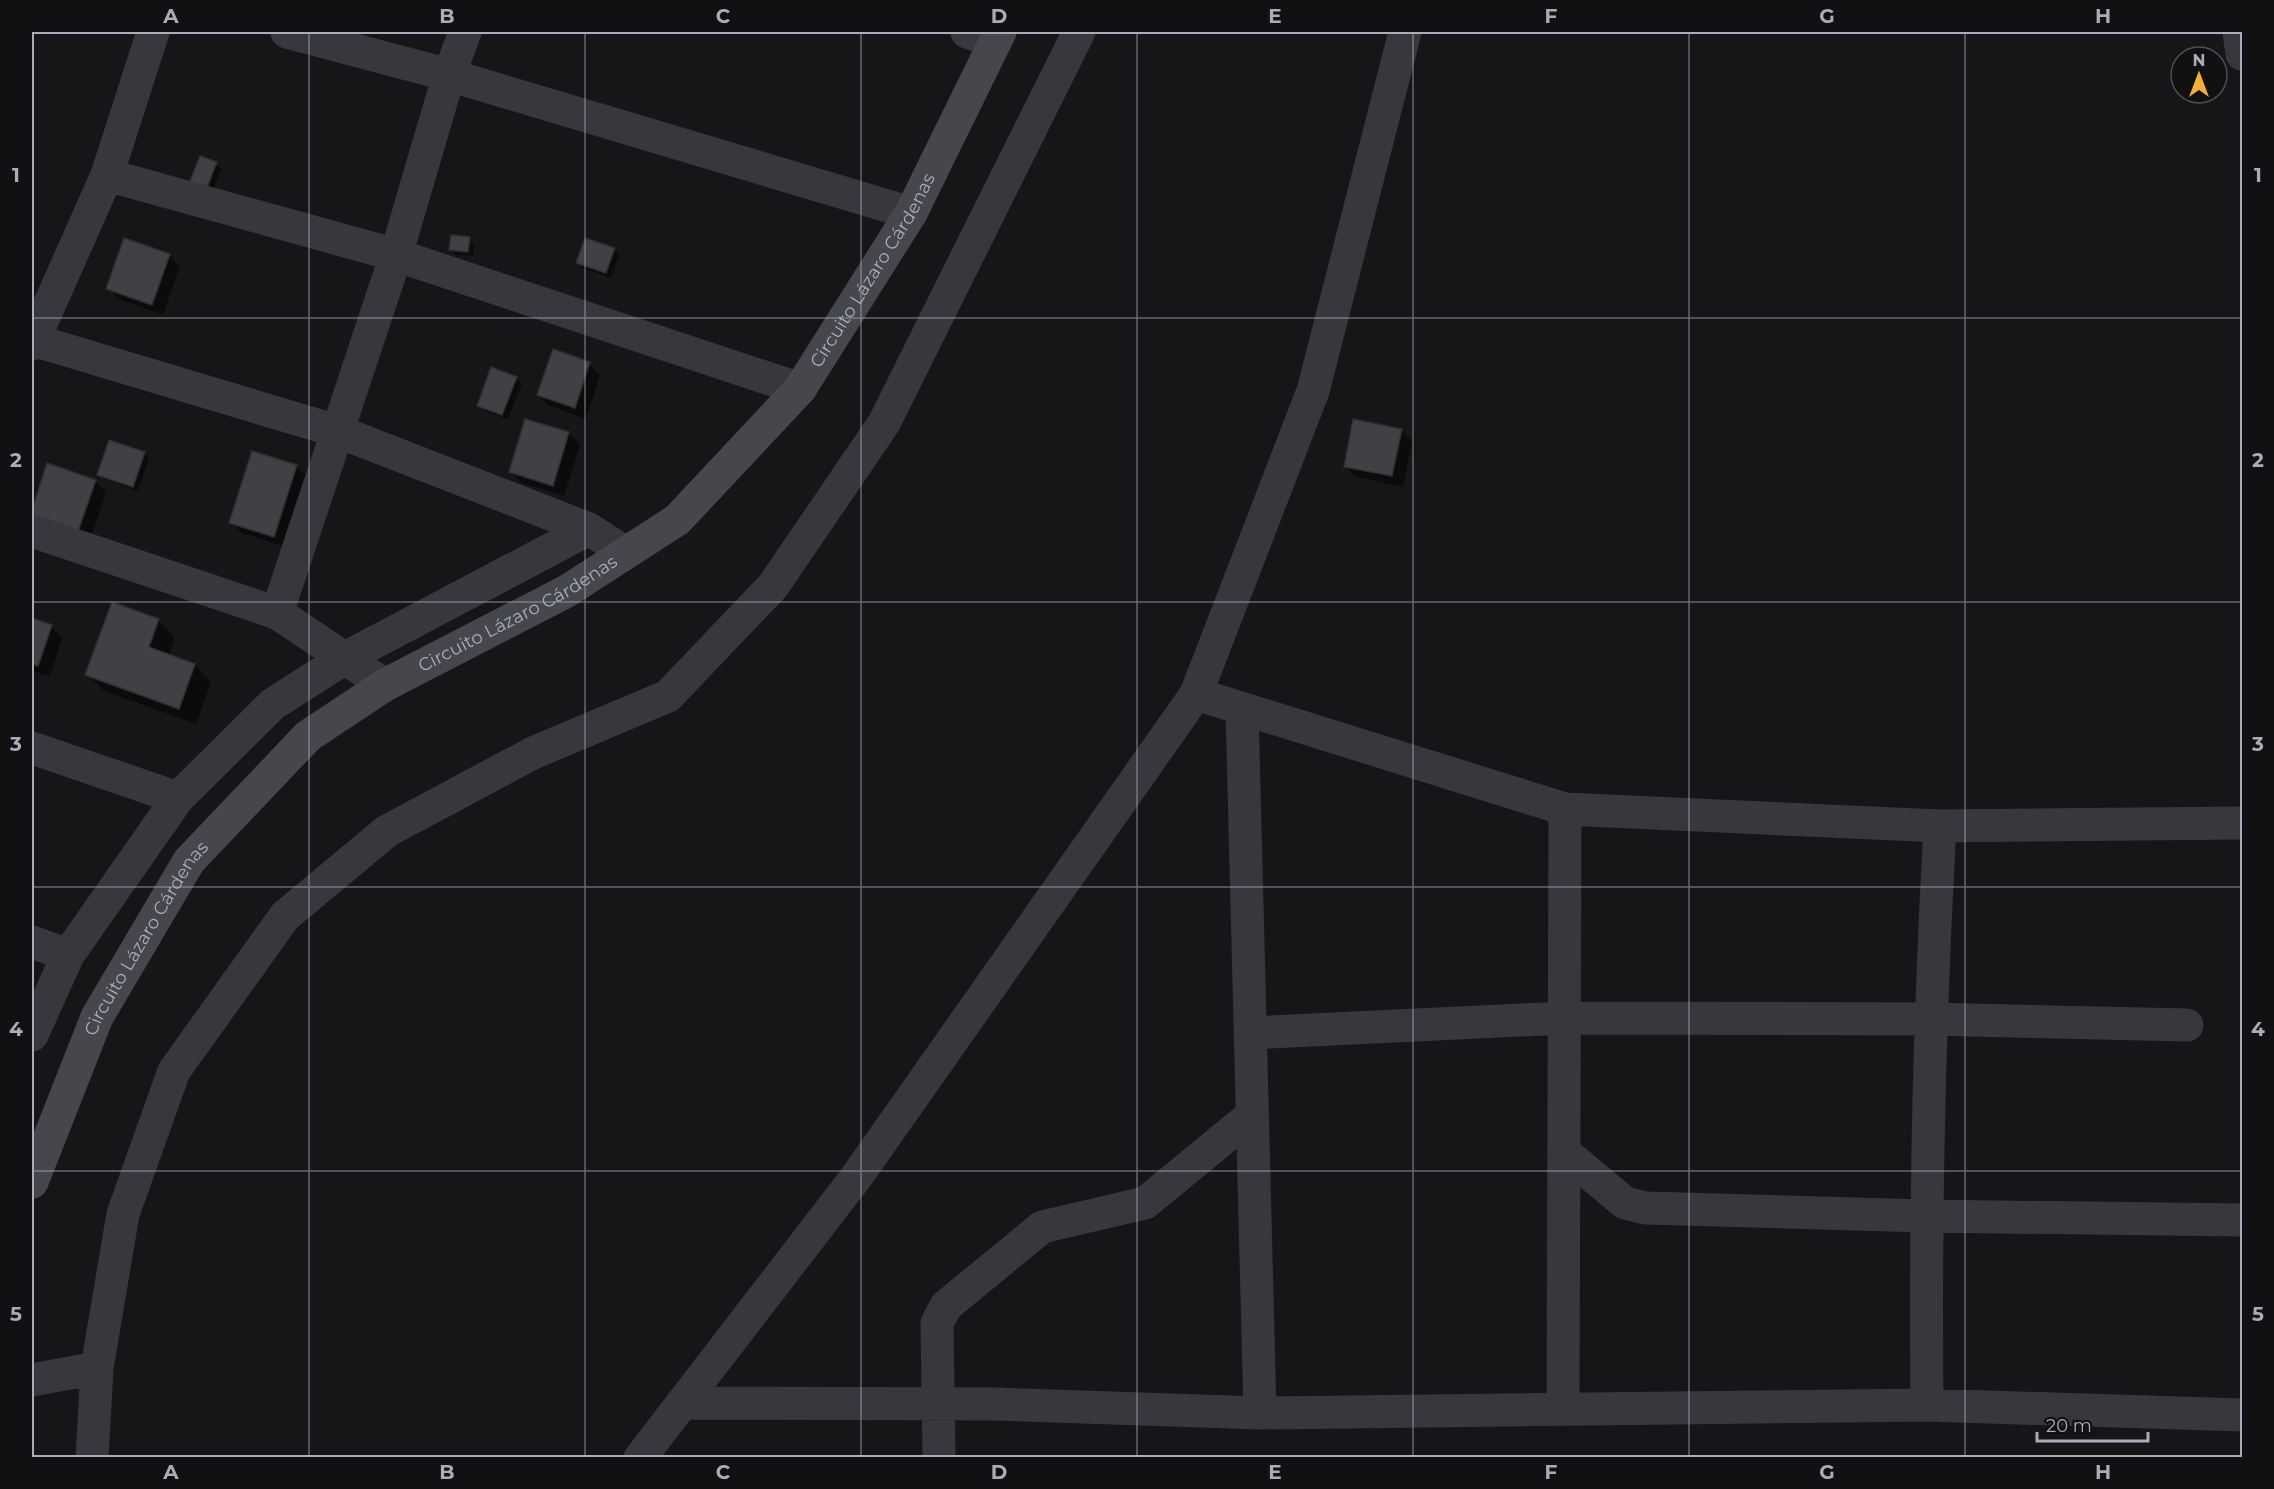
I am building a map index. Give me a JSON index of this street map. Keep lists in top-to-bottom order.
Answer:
{
  "streets": {
    "street": ["Circuito Lázaro Cárdenas"]
  },
  "scale_bar": "20 m",
  "north": "top",
  "grid": {
    "columns": [
      "A",
      "B",
      "C",
      "D",
      "E",
      "F",
      "G",
      "H"
    ],
    "rows": [
      "1",
      "2",
      "3",
      "4",
      "5"
    ]
  }
}
